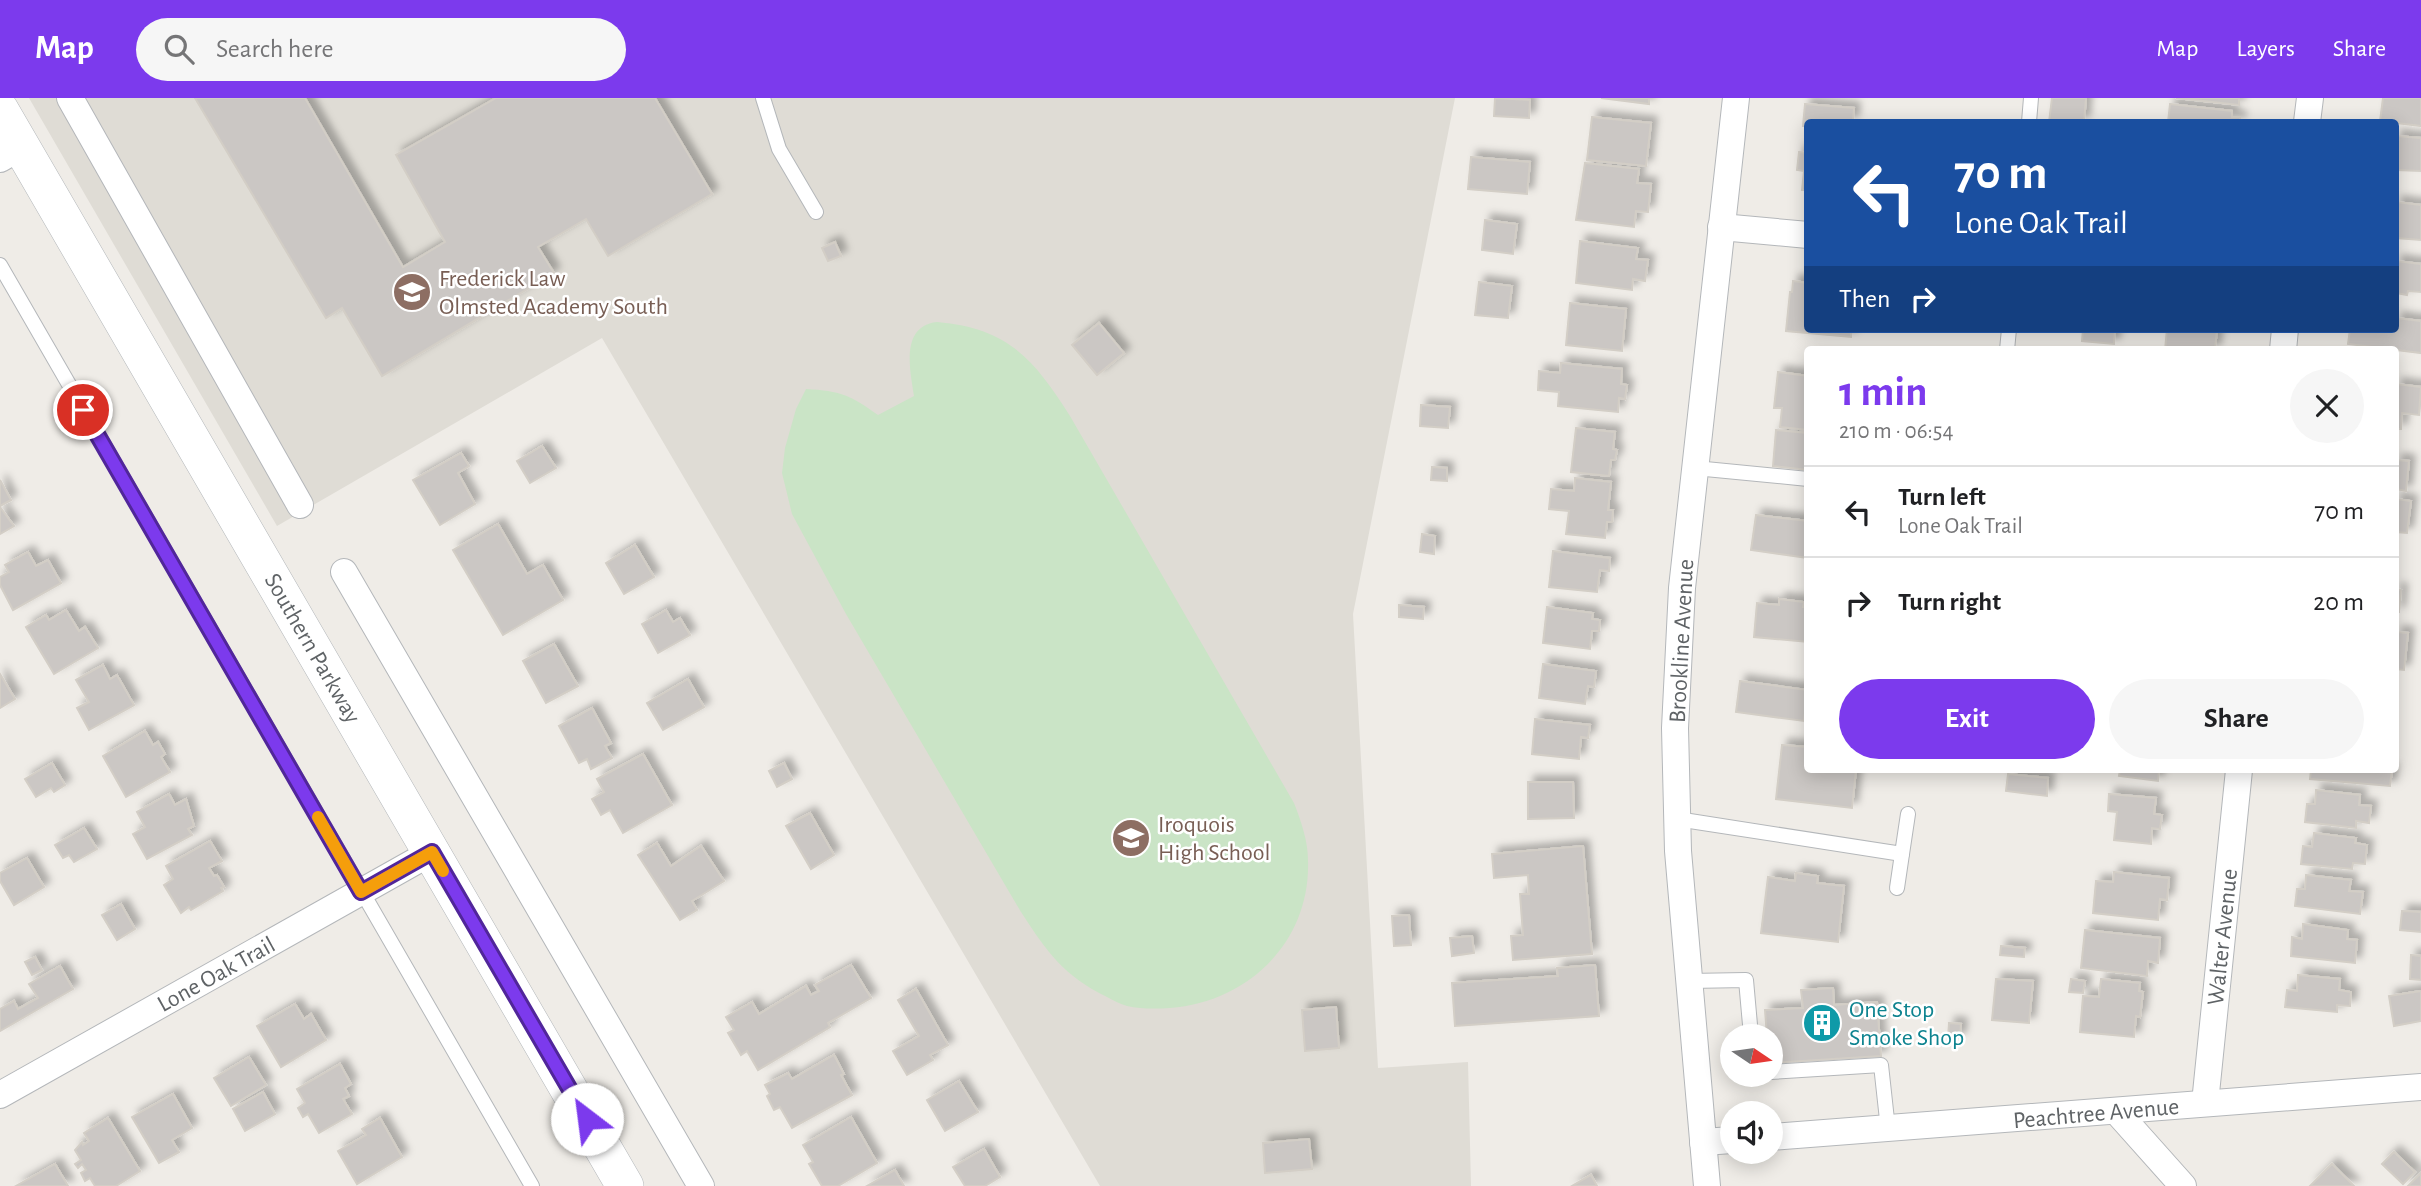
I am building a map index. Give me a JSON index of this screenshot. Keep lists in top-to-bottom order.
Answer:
{
  "streets": {
    "main road": ["Southern Parkway"],
    "street": [
      "Brookline Avenue",
      "Walter Avenue",
      "Lone Oak Trail",
      "Peachtree Avenue"
    ]
  },
  "crossings": [
    ["Southern Parkway", "Lone Oak Trail"],
    ["Walter Avenue", "Peachtree Avenue"]
  ],
  "places": {
    "school or university": ["Frederick Law Olmsted Academy South", "Iroquois High School"],
    "building": ["One Stop Smoke Shop"]
  },
  "north": "right",
  "page": {
    "header": "Map",
    "search": "Search here",
    "nav": ["Map", "Layers", "Share"],
    "turn": ["70 m", "Lone Oak Trail"],
    "then": "Then",
    "heading": ["1 min", "210 m · 06:54"],
    "list": [
      {
        "name": "Turn left",
        "note": "Lone Oak Trail",
        "value": "70 m"
      },
      {
        "name": "Turn right",
        "value": "20 m"
      }
    ],
    "buttons": ["Exit", "Share"]
  }
}
